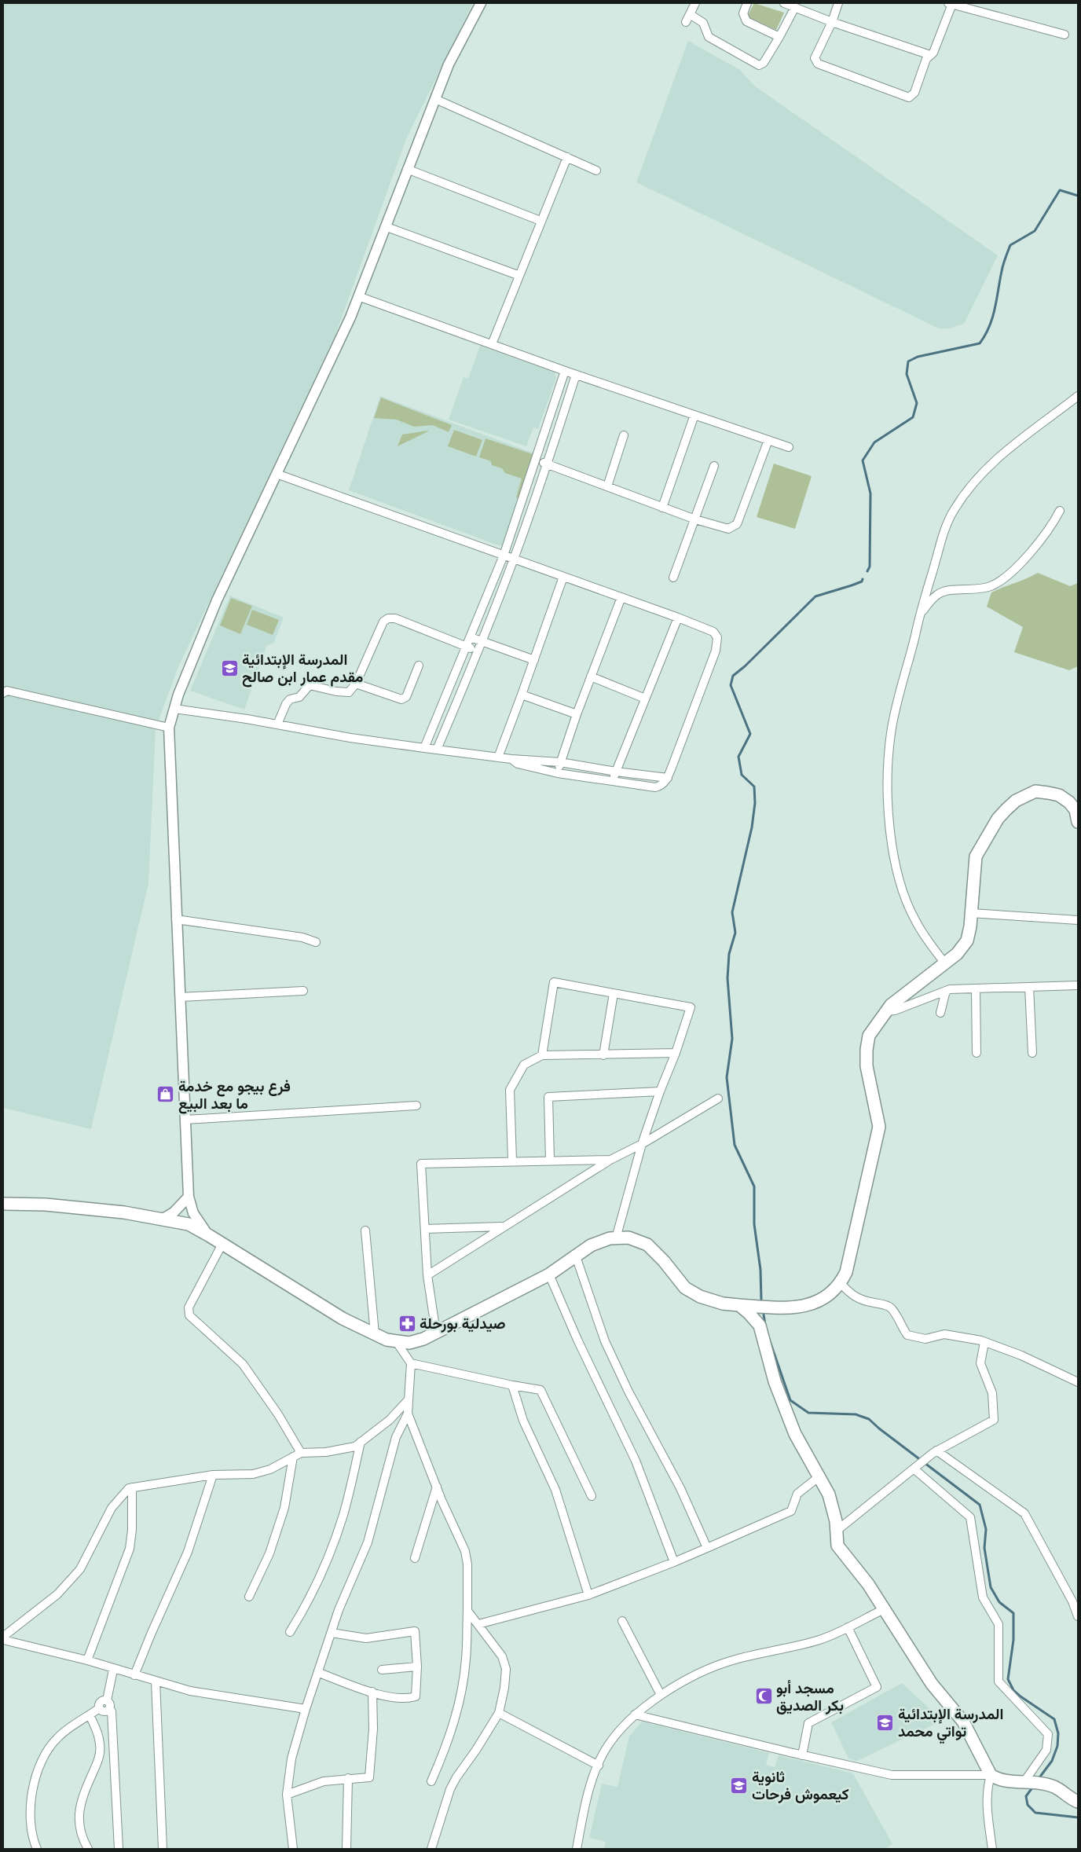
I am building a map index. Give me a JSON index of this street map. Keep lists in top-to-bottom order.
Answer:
{
  "places": {
    "school or university": ["المدرسة الإبتدائية مقدم عمار ابن صالح", "المدرسة الإبتدائية تواتي محمد", "ثانوية كيعموش فرحات"],
    "shop": ["فرع بيجو مع خدمة ما بعد البيع"],
    "pharmacy": ["صيدلية بورحلة"],
    "mosque": ["مسجد أبو بكر الصديق"]
  }
}
